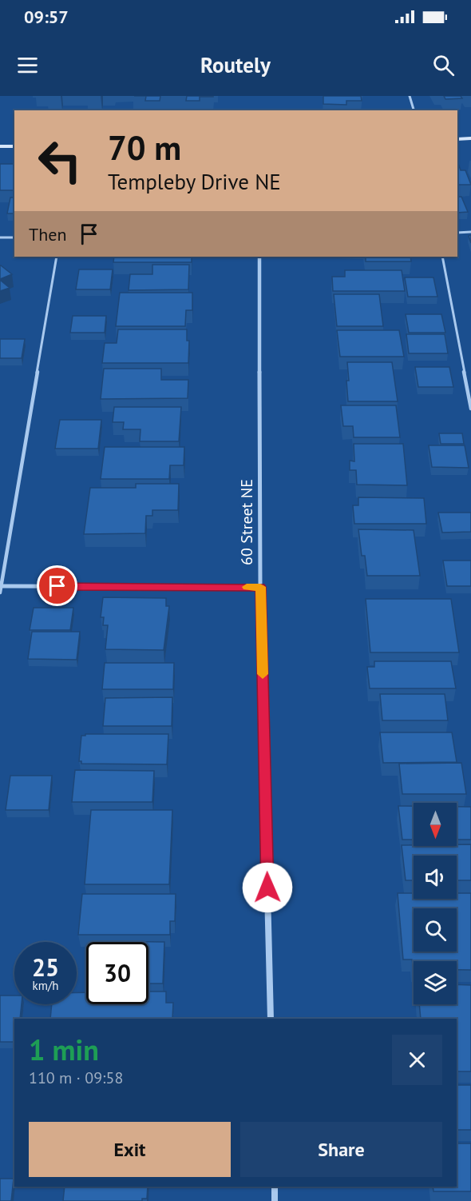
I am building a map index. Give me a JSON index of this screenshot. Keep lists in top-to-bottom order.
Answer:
{
  "streets": {
    "street": ["60 Street NE"]
  },
  "north": "bottom",
  "page": {
    "status": "09:57",
    "header": "Routely",
    "turn": ["70 m", "Templeby Drive NE"],
    "then": "Then",
    "speed": "25 km/h",
    "limit": "30",
    "heading": ["1 min", "110 m · 09:58"],
    "buttons": ["Exit", "Share"]
  }
}
